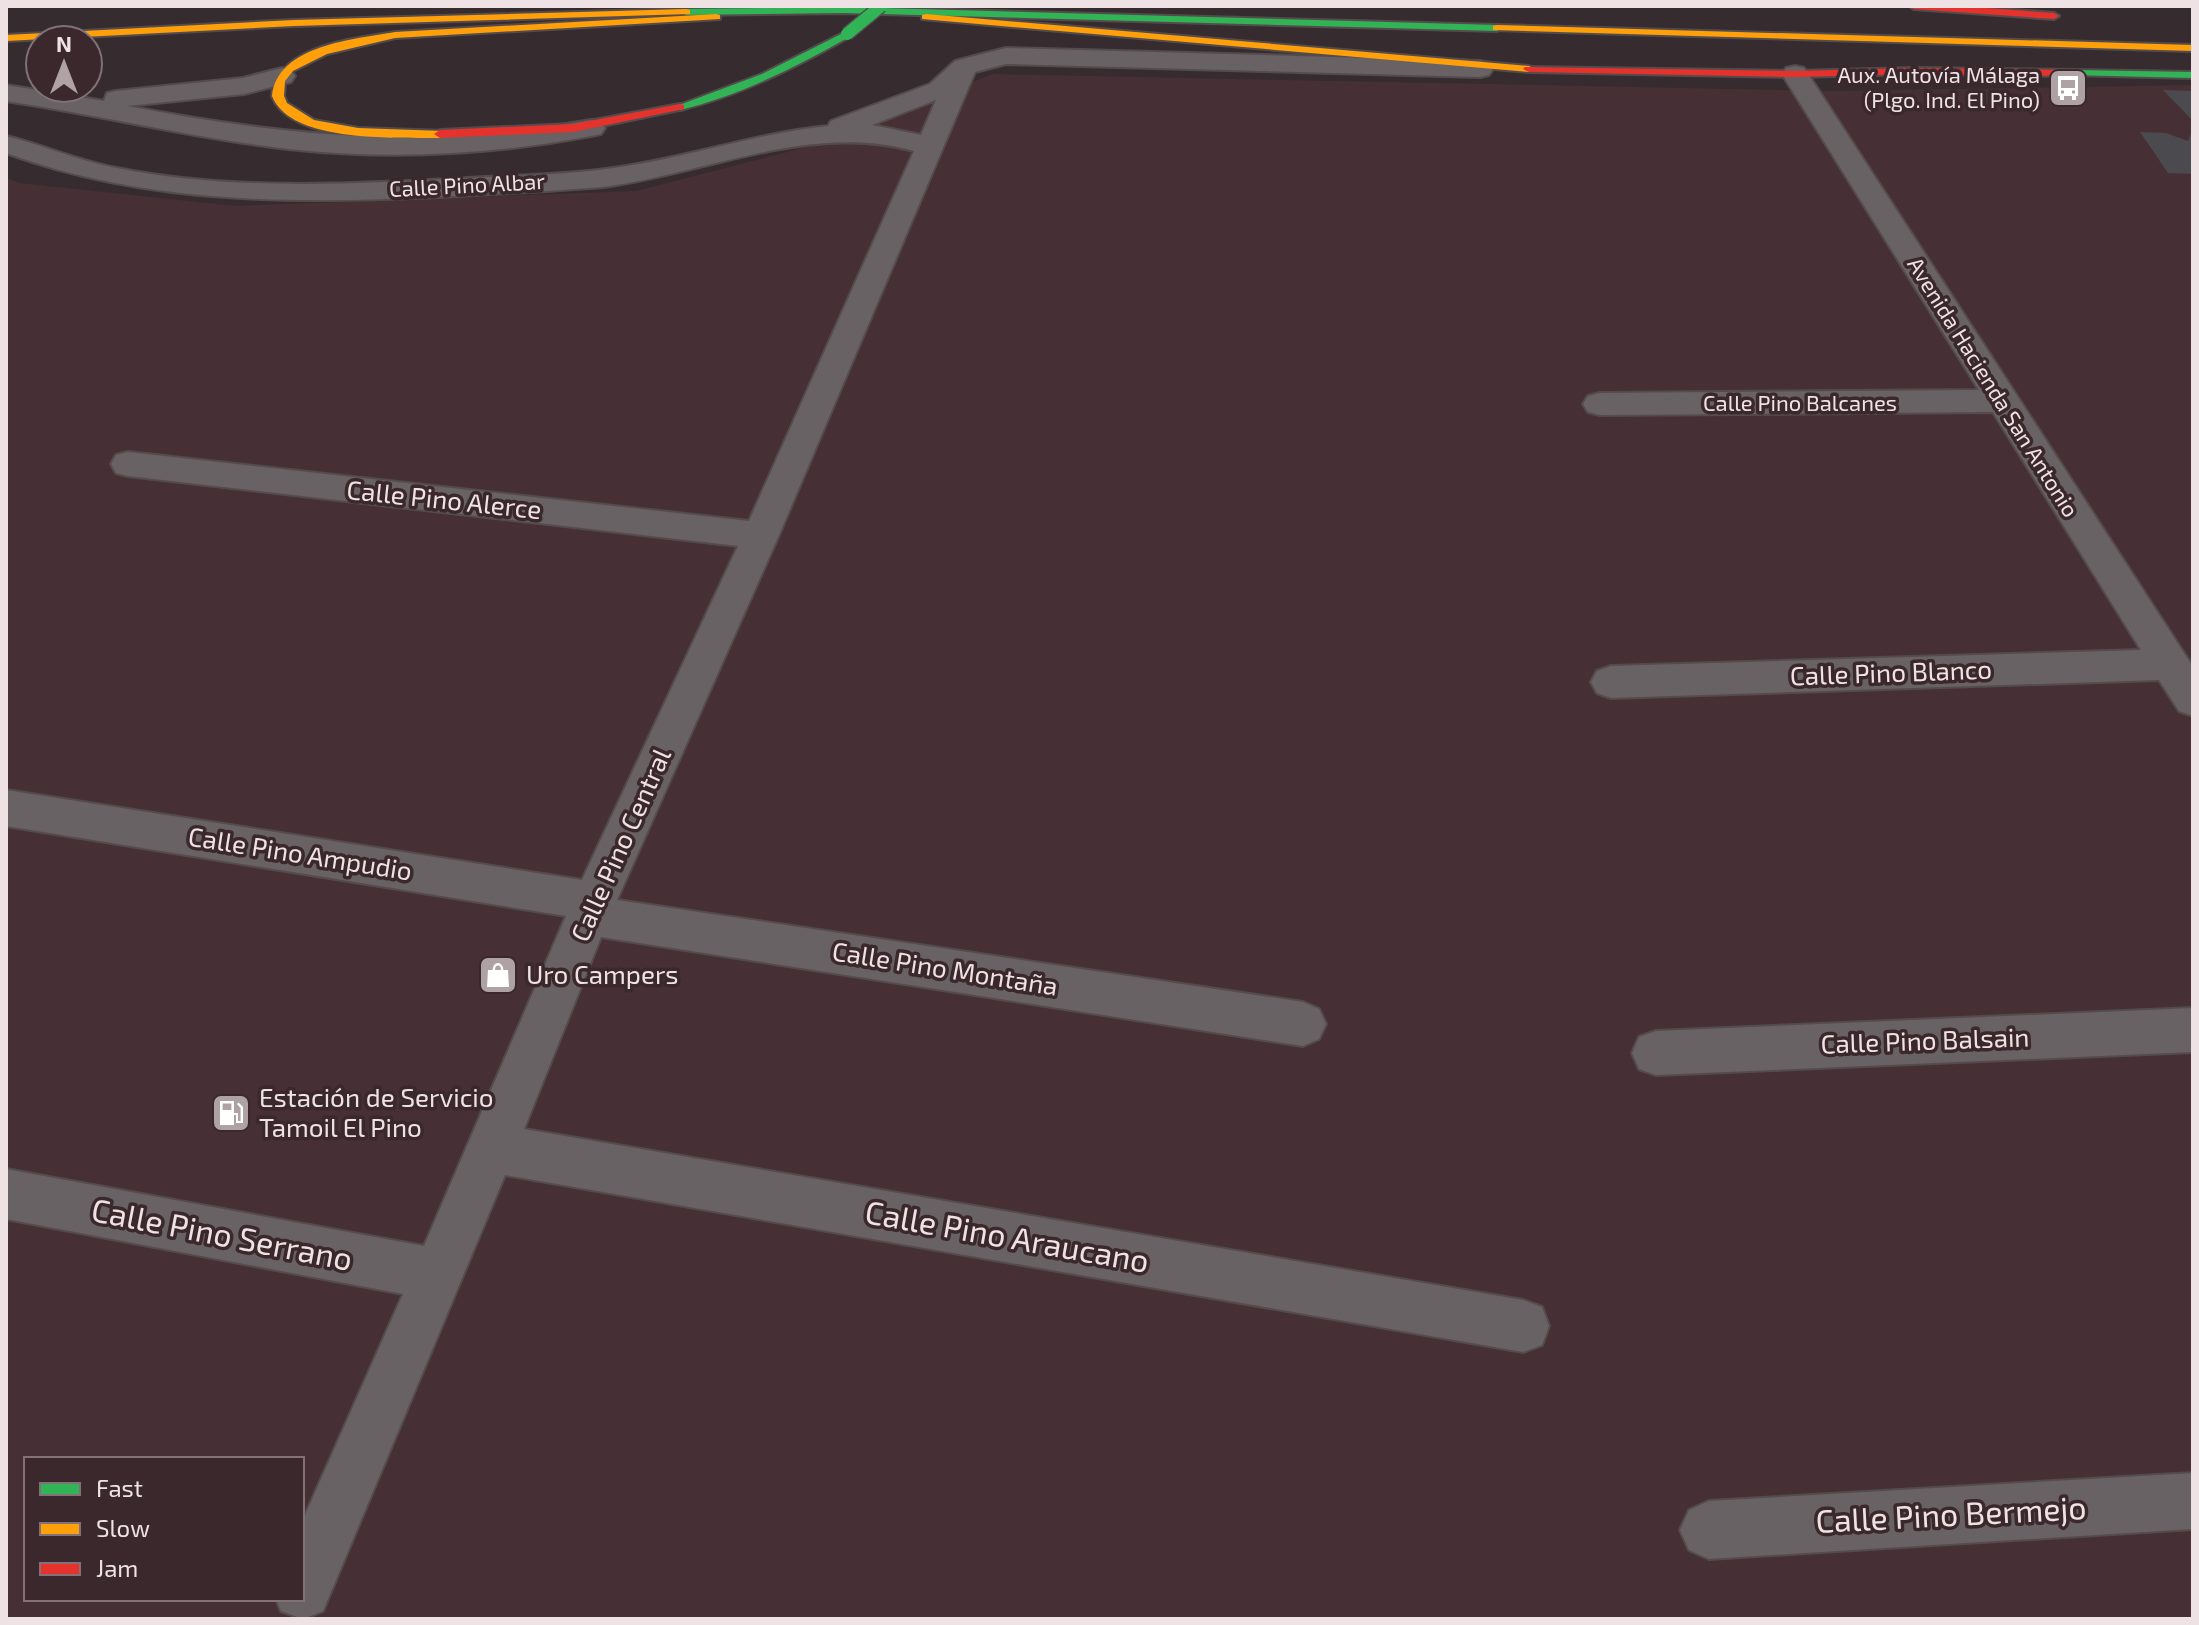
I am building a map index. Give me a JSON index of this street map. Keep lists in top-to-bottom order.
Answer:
{
  "streets": {
    "street": [
      "Calle Pino Albar",
      "Avenida Hacienda San Antonio",
      "Calle Pino Balcanes",
      "Calle Pino Alerce",
      "Calle Pino Blanco",
      "Calle Pino Central",
      "Calle Pino Ampudio",
      "Calle Pino Montaña",
      "Calle Pino Balsain",
      "Calle Pino Serrano",
      "Calle Pino Araucano",
      "Calle Pino Bermejo"
    ]
  },
  "crossings": [
    ["Calle Pino Albar", "Calle Pino Central"],
    ["Avenida Hacienda San Antonio", "Calle Pino Balcanes"],
    ["Avenida Hacienda San Antonio", "Calle Pino Blanco"],
    ["Calle Pino Alerce", "Calle Pino Central"],
    ["Calle Pino Central", "Calle Pino Ampudio"],
    ["Calle Pino Central", "Calle Pino Montaña"],
    ["Calle Pino Central", "Calle Pino Serrano"],
    ["Calle Pino Central", "Calle Pino Araucano"],
    ["Calle Pino Ampudio", "Calle Pino Montaña"]
  ],
  "places": {
    "bus stop": ["Aux. Autovía Málaga (Plgo. Ind. El Pino)"],
    "shop": ["Uro Campers"],
    "fuel station": ["Estación de Servicio Tamoil El Pino"]
  },
  "legend": ["Fast", "Slow", "Jam"],
  "north": "top"
}
